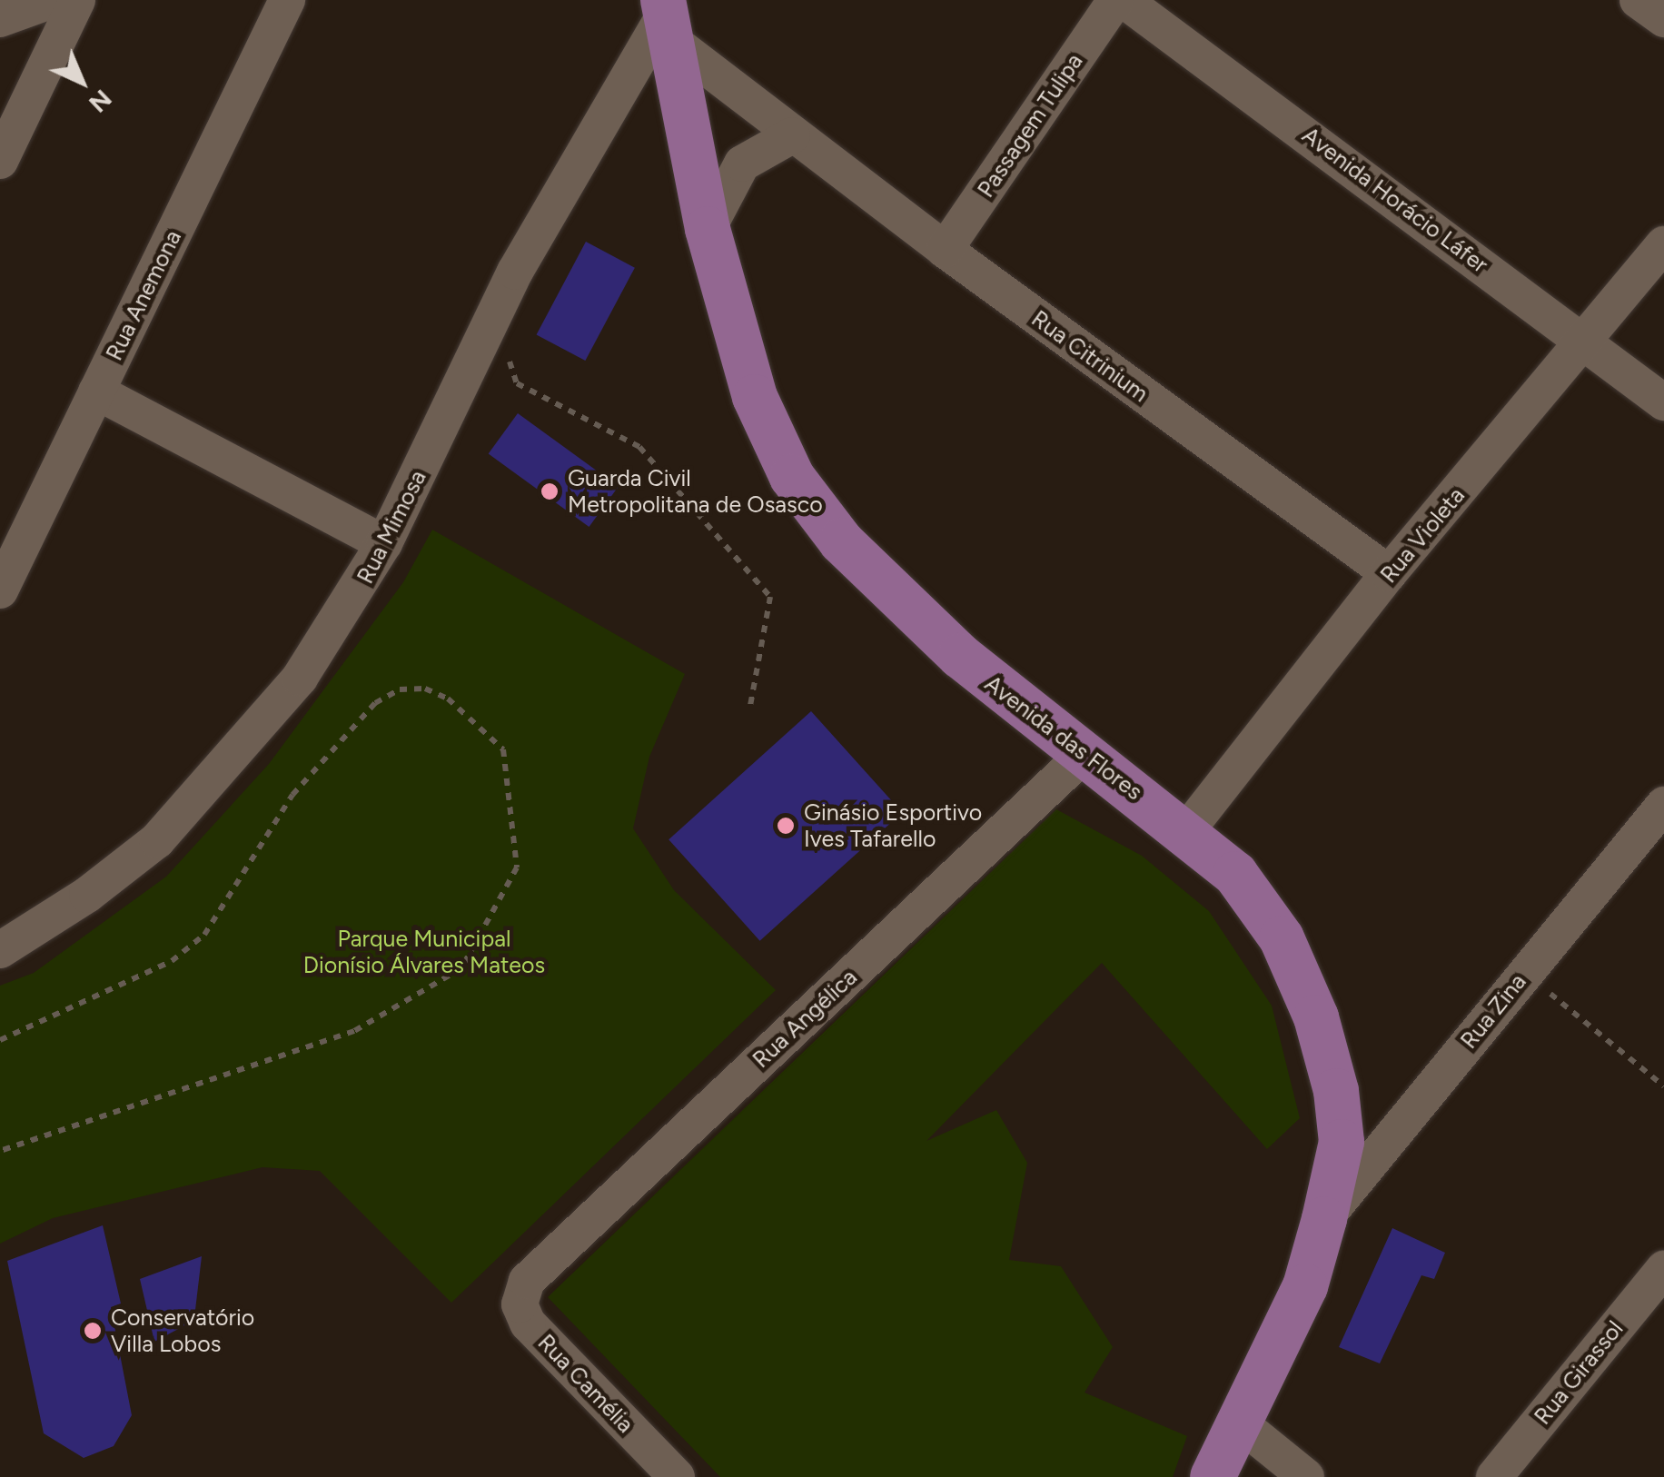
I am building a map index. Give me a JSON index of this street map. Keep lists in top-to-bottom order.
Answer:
{
  "streets": {
    "main road": ["Avenida das Flores"],
    "street": [
      "Passagem Tulipa",
      "Avenida Horácio Láfer",
      "Rua Anemona",
      "Rua Citrinium",
      "Rua Mimosa",
      "Rua Violeta",
      "Rua Zina",
      "Rua Angélica",
      "Rua Girassol",
      "Rua Camélia"
    ]
  },
  "crossings": [
    ["Passagem Tulipa", "Avenida Horácio Láfer"],
    ["Passagem Tulipa", "Rua Citrinium"],
    ["Avenida Horácio Láfer", "Rua Violeta"],
    ["Rua Citrinium", "Rua Mimosa"],
    ["Rua Citrinium", "Rua Violeta"],
    ["Rua Citrinium", "Avenida das Flores"],
    ["Rua Mimosa", "Avenida das Flores"],
    ["Rua Violeta", "Avenida das Flores"],
    ["Avenida das Flores", "Rua Zina"],
    ["Avenida das Flores", "Rua Angélica"],
    ["Rua Angélica", "Rua Camélia"]
  ],
  "parks": ["Parque Municipal Dionísio Álvares Mateos"],
  "places": ["Guarda Civil Metropolitana de Osasco", "Ginásio Esportivo Ives Tafarello", "Conservatório Villa Lobos"],
  "north": "bottom right"
}
